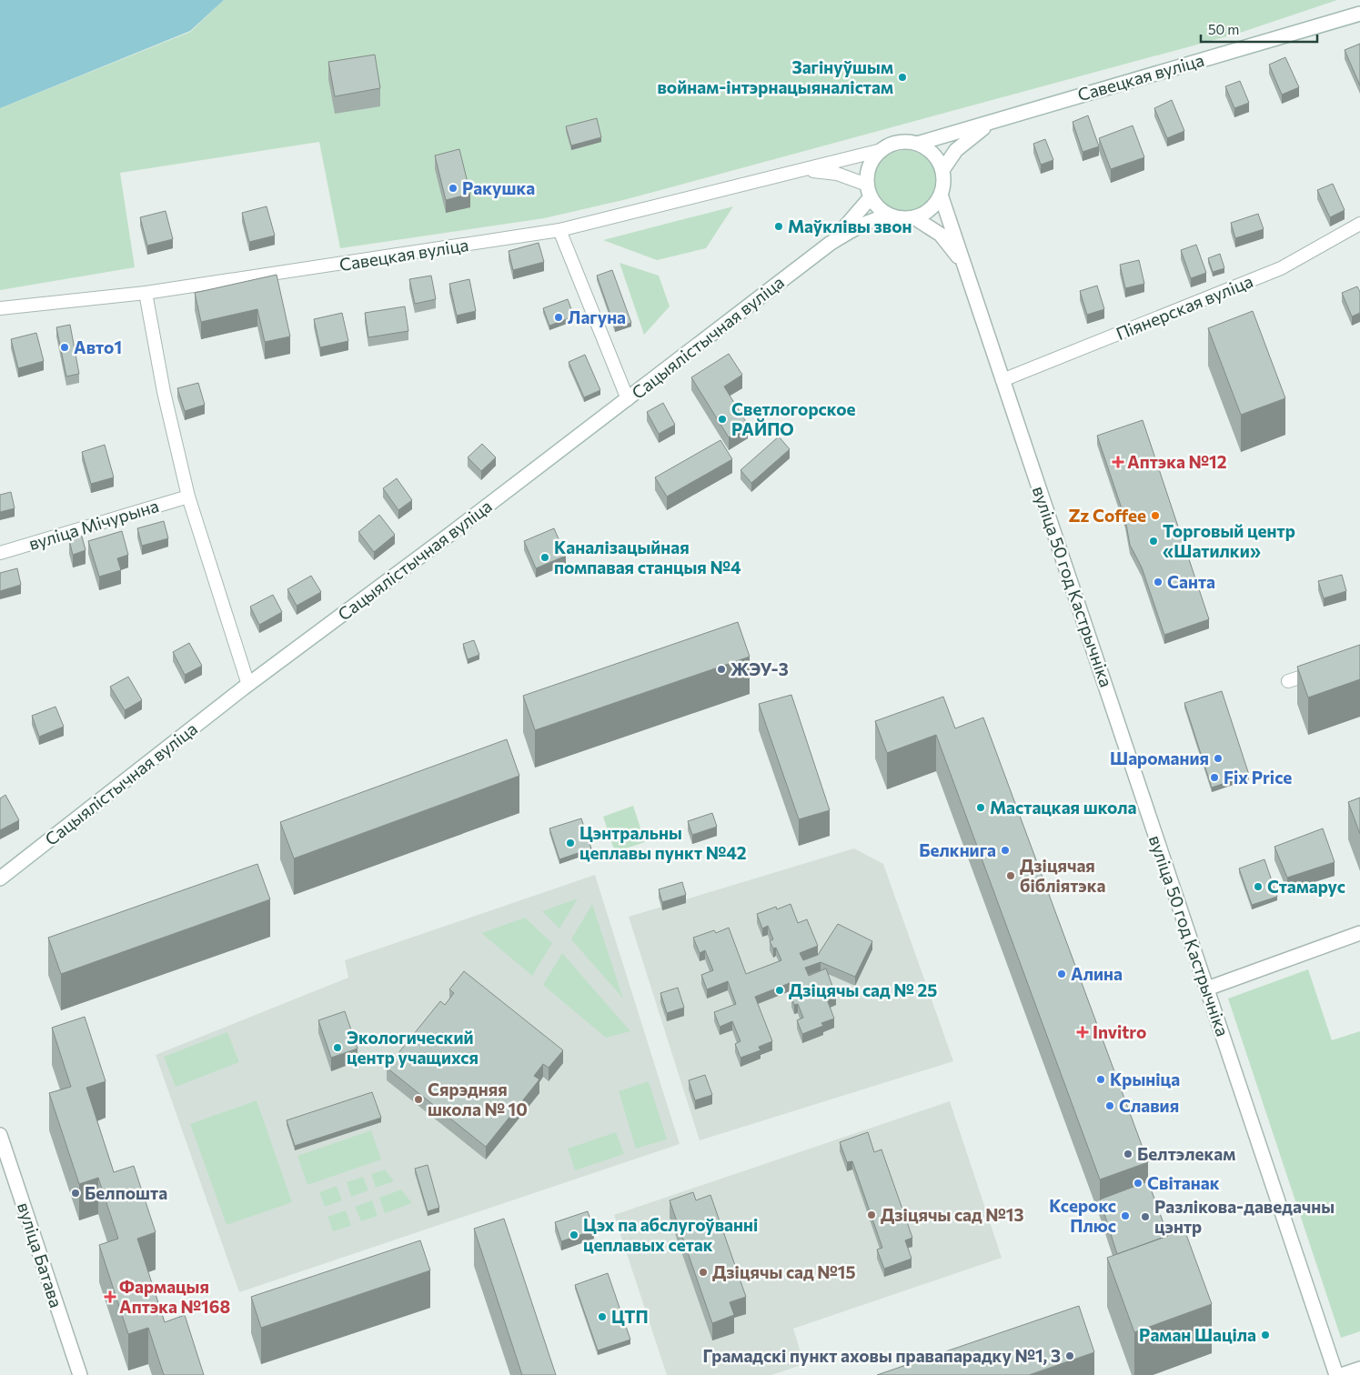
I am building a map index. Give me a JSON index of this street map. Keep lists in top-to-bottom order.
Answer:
{
  "streets": {
    "main road": [
      "Савецкая вуліца",
      "Сацыялістычная вуліца",
      "вуліца 50 год Кастрычніка",
      "вуліца Батава"
    ],
    "street": ["Піянерская вуліца", "вуліца Мічурына"]
  },
  "crossings": [
    ["Савецкая вуліца", "Сацыялістычная вуліца"],
    ["Савецкая вуліца", "вуліца 50 год Кастрычніка"],
    ["Піянерская вуліца", "вуліца 50 год Кастрычніка"],
    ["Сацыялістычная вуліца", "вуліца 50 год Кастрычніка"]
  ],
  "places": {
    "other": [
      "Загінуўшым войнам-інтэрнацыяналістам",
      "Ракушка",
      "Маўклівы звон",
      "Лагуна",
      "Авто1",
      "Светлогорское РАЙПО",
      "Zz Coffee",
      "Торговый центр «Шатилки»",
      "Каналізацыйная помпавая станцыя №4",
      "Санта",
      "ЖЭУ-3",
      "Шаромания",
      "Fix Price",
      "Мастацкая школа",
      "Цэнтральны цеплавы пункт №42",
      "Белкнига",
      "Дзіцячая бібліятэка",
      "Стамарус",
      "Алина",
      "Дзіцячы сад № 25",
      "Экологический центр учащихся",
      "Крыніца",
      "Сярэдняя школа № 10",
      "Славия",
      "Белтэлекам",
      "Світанак",
      "Белпошта",
      "Дзіцячы сад №13",
      "Ксерокс Плюс",
      "Разлікова-даведачны цэнтр",
      "Цэх па абслугоўванні цеплавых сетак",
      "Дзіцячы сад №15",
      "ЦТП",
      "Раман Шаціла",
      "Грамадскі пункт аховы правапарадку №1, 3"
    ],
    "health": ["Аптэка №12", "Invitro", "Фармацыя Аптэка №168"]
  },
  "scale_bar": "50 m"
}
